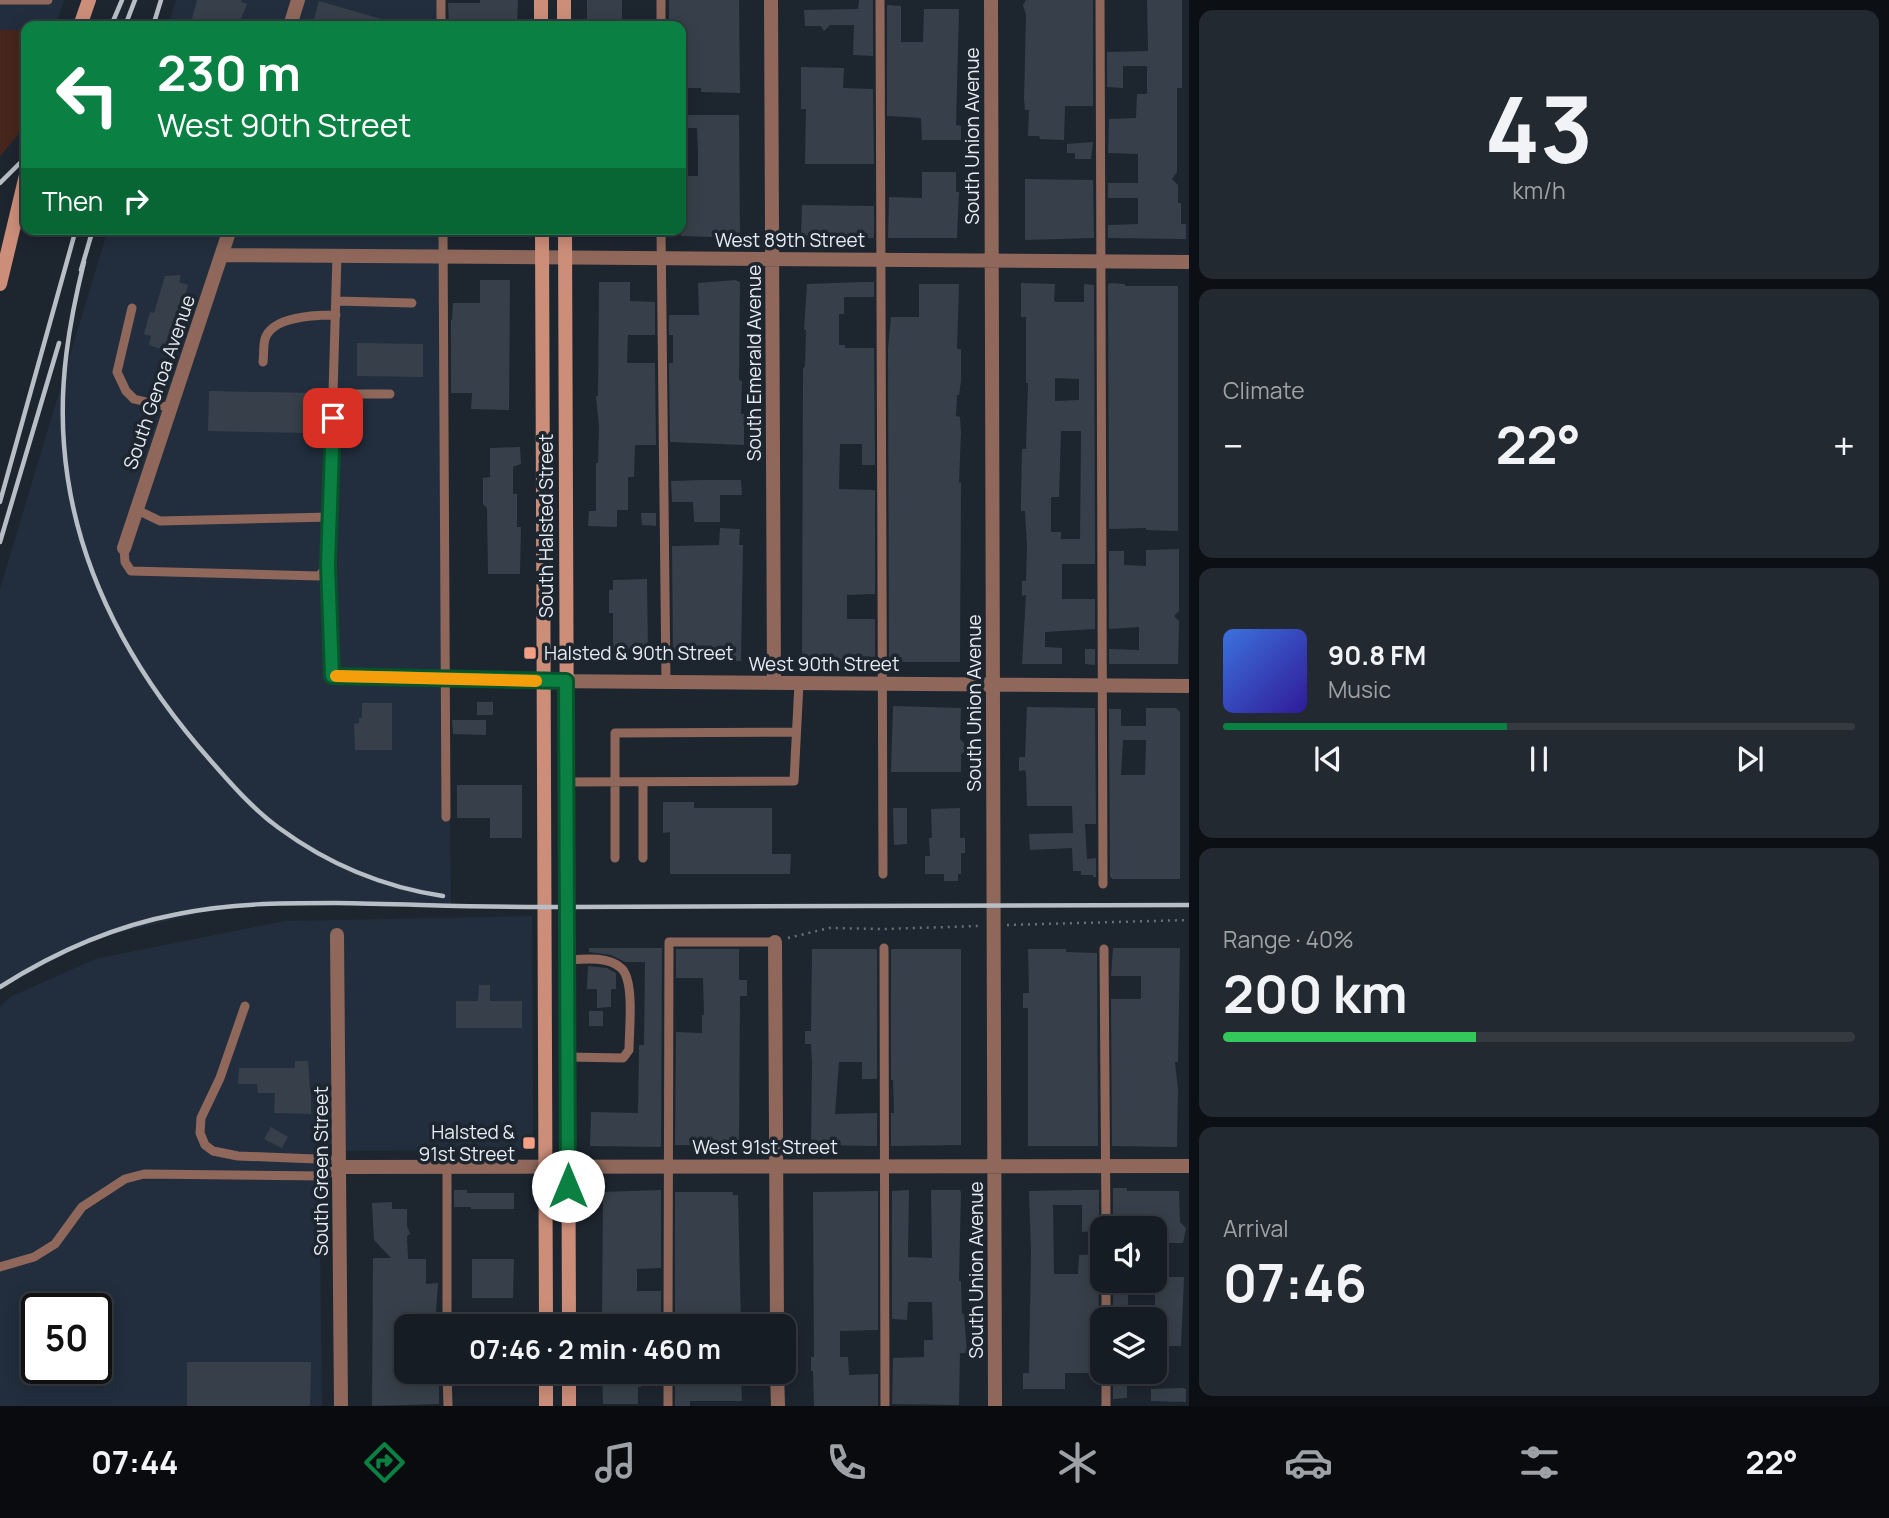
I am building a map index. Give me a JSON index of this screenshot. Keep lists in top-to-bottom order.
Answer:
{
  "streets": {
    "main road": ["South Halsted Street"],
    "street": [
      "South Union Avenue",
      "West 89th Street",
      "South Emerald Avenue",
      "South Genoa Avenue",
      "West 90th Street",
      "West 91st Street",
      "South Green Street"
    ]
  },
  "crossings": [
    ["South Union Avenue", "West 89th Street"],
    ["South Union Avenue", "West 90th Street"],
    ["South Union Avenue", "West 91st Street"],
    ["West 89th Street", "South Emerald Avenue"],
    ["West 89th Street", "South Genoa Avenue"],
    ["West 89th Street", "South Halsted Street"],
    ["South Emerald Avenue", "West 90th Street"],
    ["South Halsted Street", "West 90th Street"],
    ["South Halsted Street", "West 91st Street"],
    ["West 91st Street", "South Green Street"]
  ],
  "places": {
    "transit": ["Halsted & 90th Street", "Halsted & 91st Street"]
  },
  "page": {
    "tile": [
      ["43", "km/h"],
      "Climate",
      ["Range · 40%", "200 km"],
      ["Arrival", "07:46"]
    ],
    "turn": ["230 m", "West 90th Street"],
    "then": "Then",
    "heat": ["−", "22°", "+"],
    "song": ["90.8 FM", "Music"],
    "limit": "50",
    "trip": "07:46 · 2 min · 460 m",
    "tabs": ["07:44", "22°"]
  }
}
